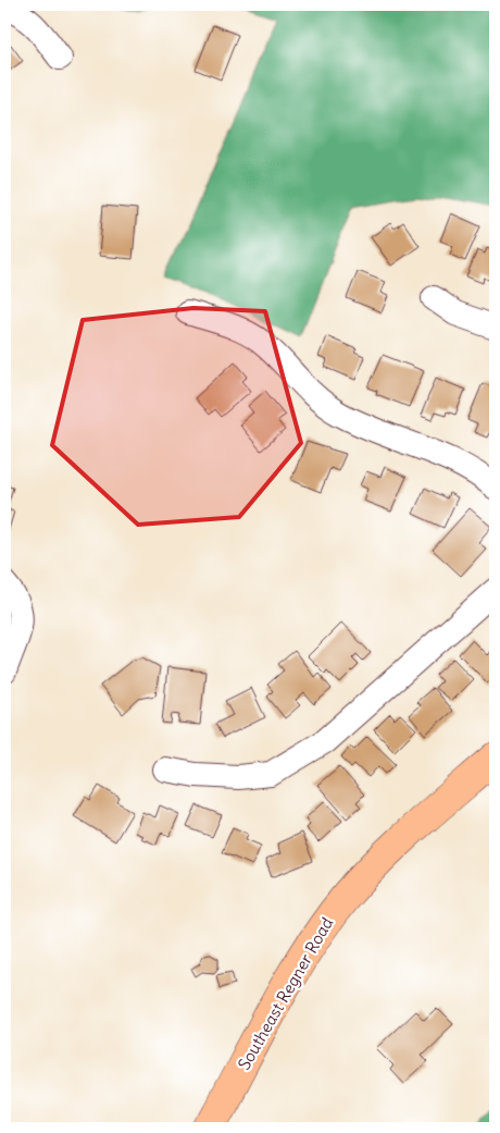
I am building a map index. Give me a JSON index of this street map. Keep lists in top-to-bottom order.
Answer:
{
  "streets": {
    "main road": ["Southeast Regner Road"]
  }
}
